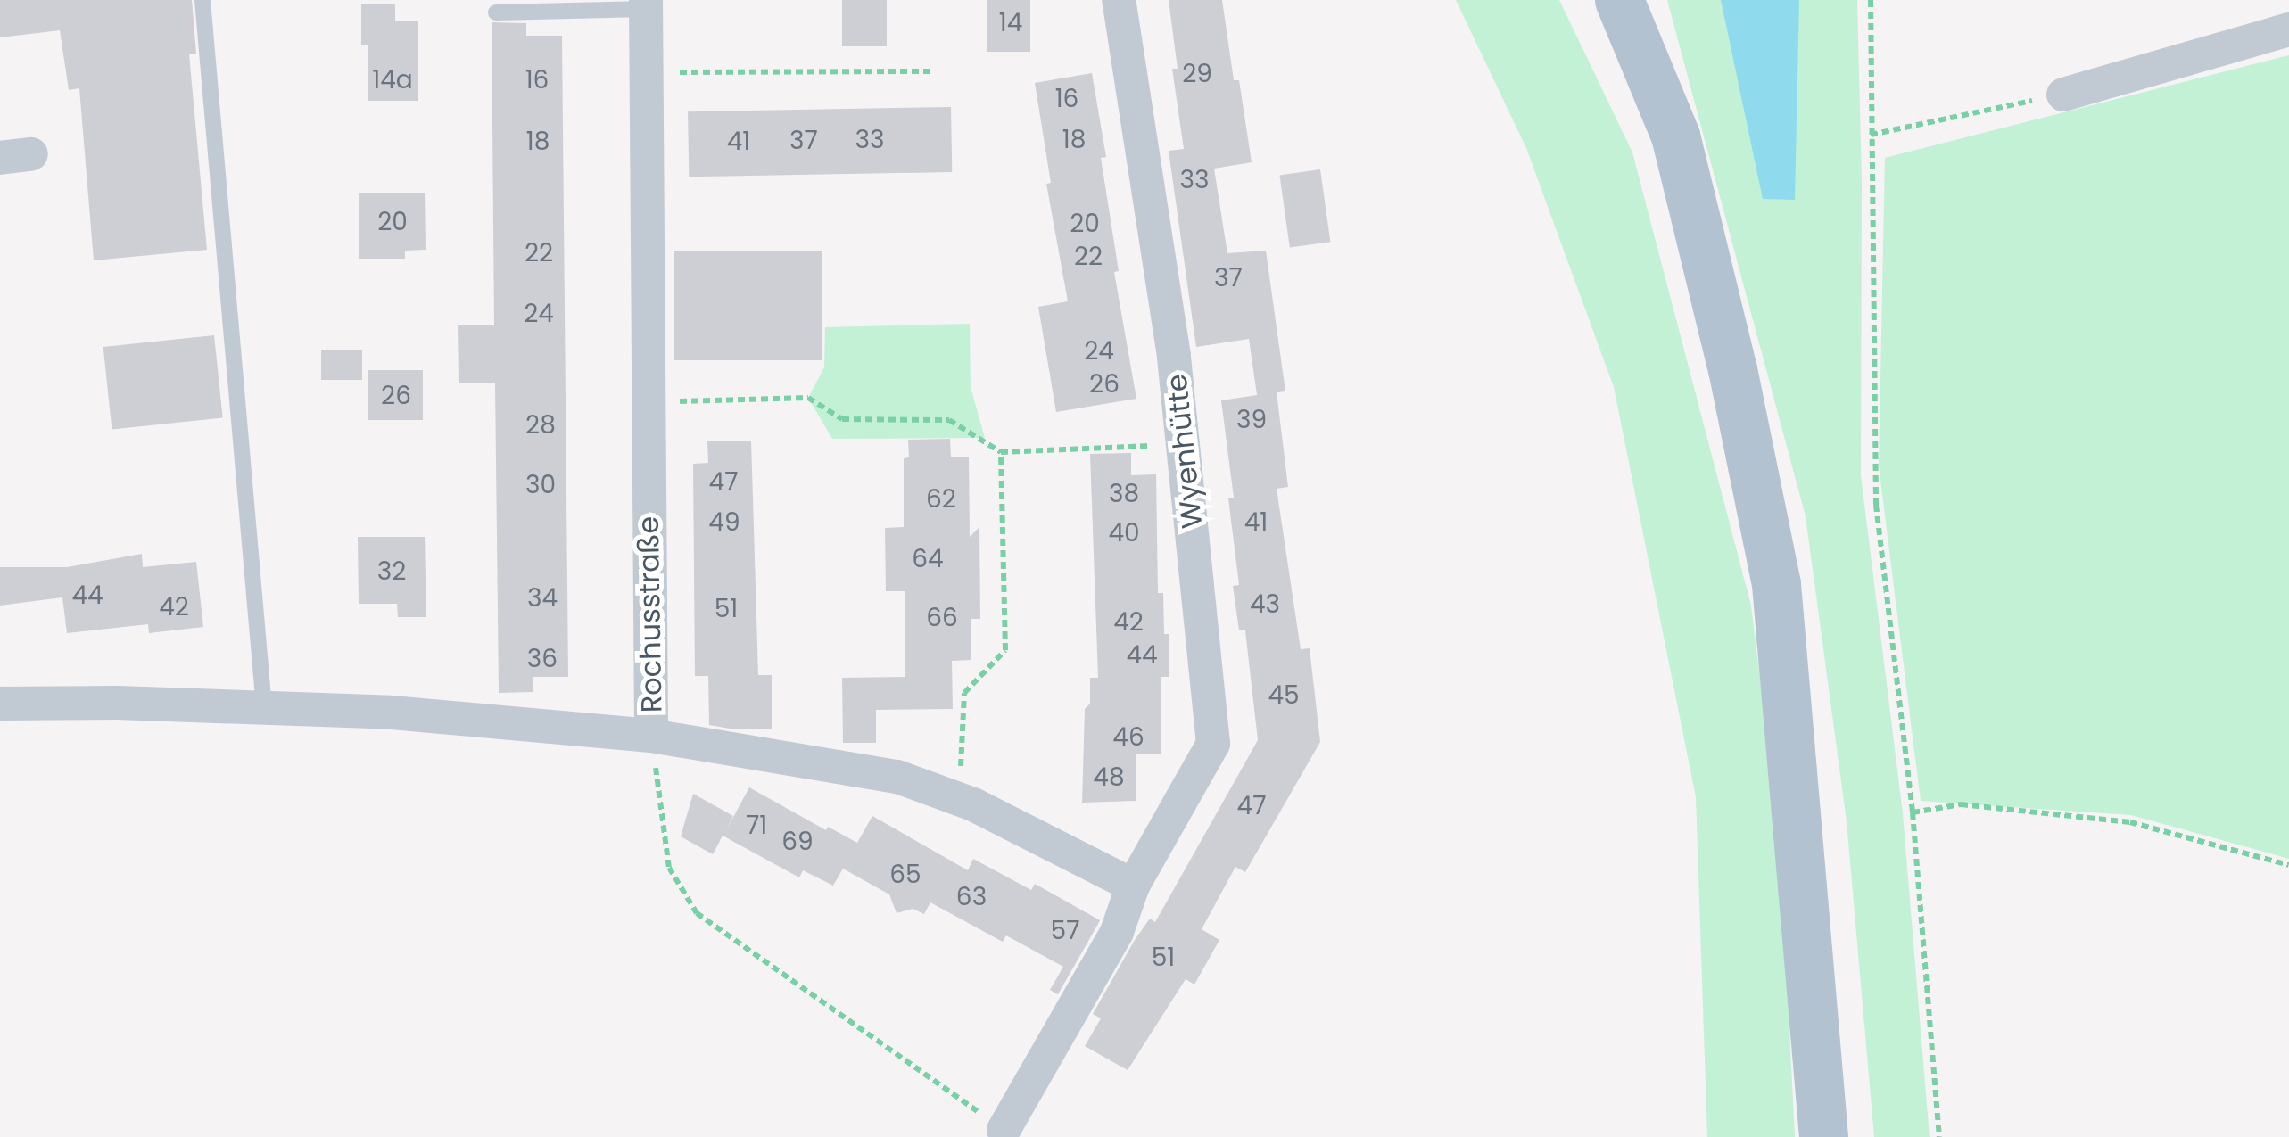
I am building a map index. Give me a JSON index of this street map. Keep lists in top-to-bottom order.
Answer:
{
  "streets": {
    "street": ["Wyenhütte", "Rochusstraße"]
  },
  "house_numbers": [
    "14",
    "29",
    "14a",
    "16",
    "16",
    "33",
    "18",
    "37",
    "18",
    "41",
    "33",
    "20",
    "20",
    "22",
    "22",
    "37",
    "24",
    "24",
    "26",
    "26",
    "39",
    "28",
    "47",
    "30",
    "38",
    "62",
    "49",
    "41",
    "40",
    "64",
    "32",
    "44",
    "34",
    "43",
    "42",
    "51",
    "66",
    "42",
    "44",
    "36",
    "45",
    "46",
    "48",
    "47",
    "71",
    "69",
    "65",
    "63",
    "57",
    "51"
  ]
}
